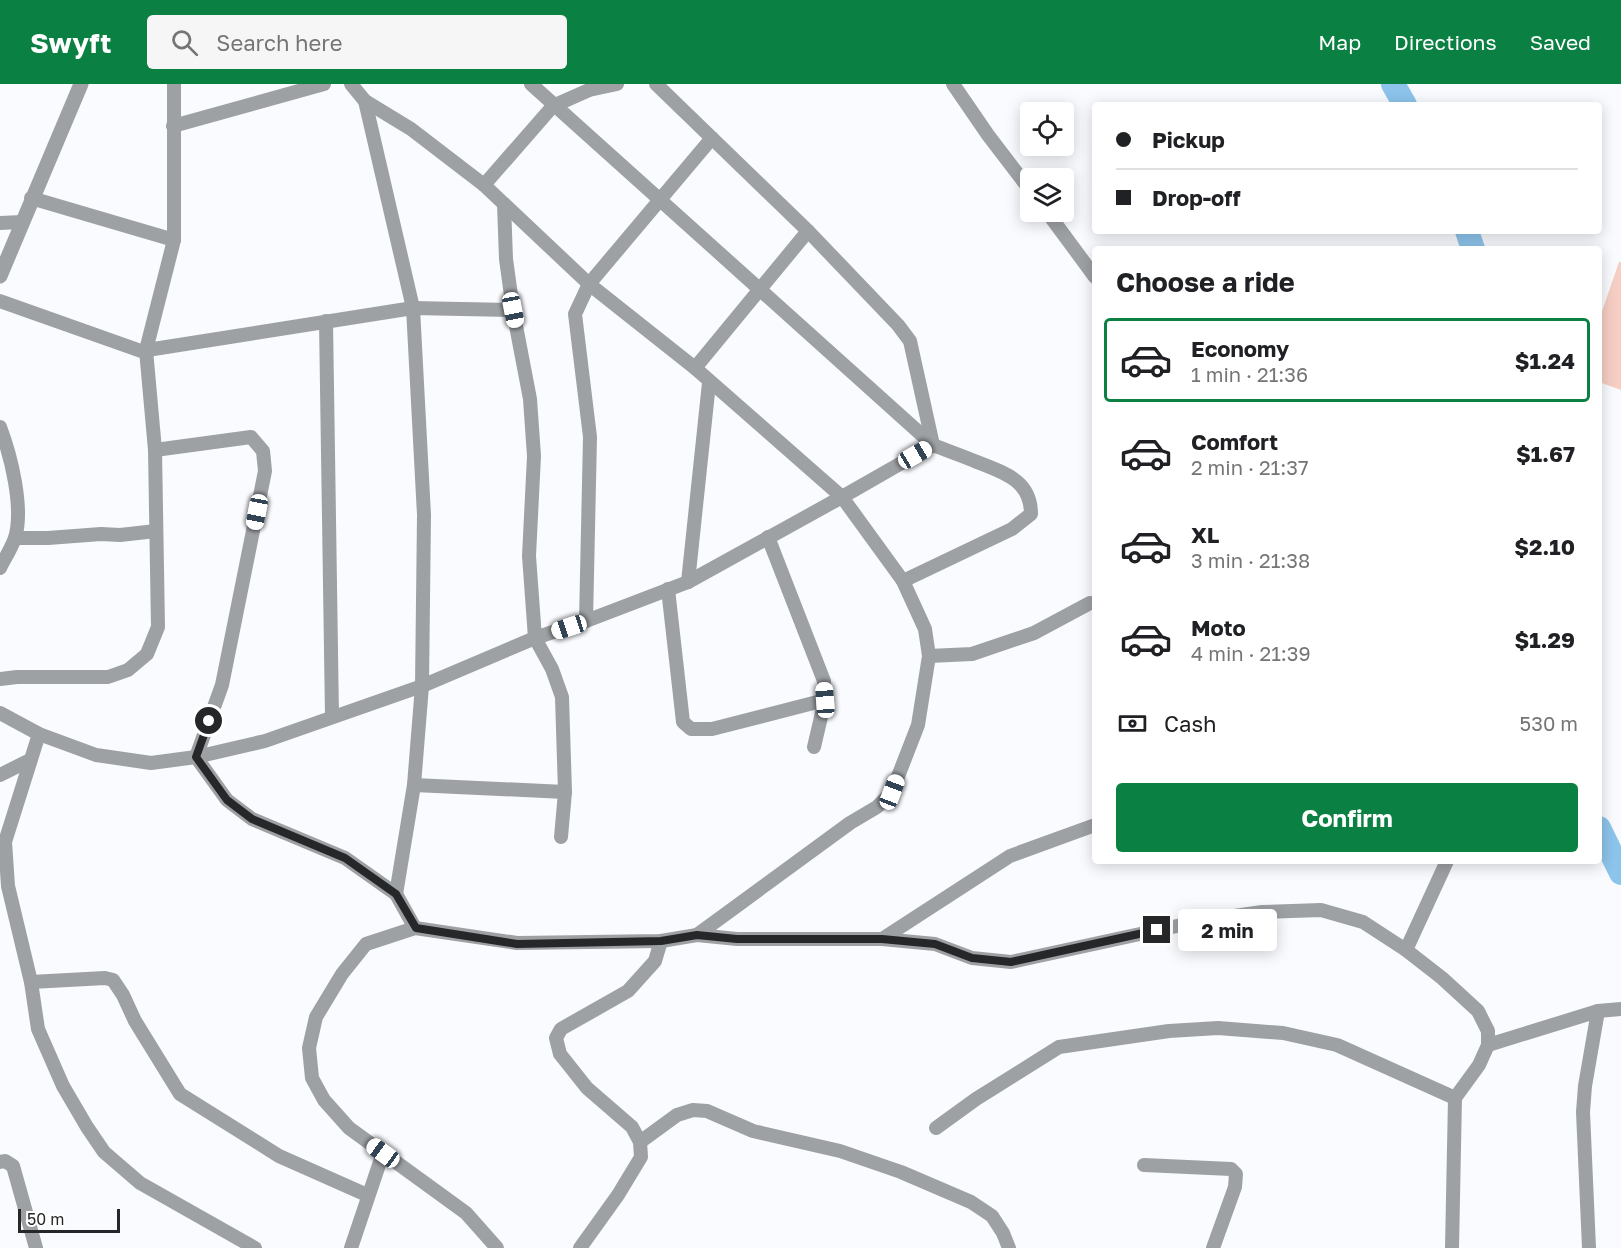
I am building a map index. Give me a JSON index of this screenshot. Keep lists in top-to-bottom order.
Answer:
{
  "scale_bar": "50 m",
  "page": {
    "header": "Swyft",
    "search": "Search here",
    "nav": ["Map", "Directions", "Saved"],
    "banner": ["Pickup", "Drop-off"],
    "heading": "Choose a ride",
    "list": [
      {
        "name": "Economy",
        "note": "1 min · 21:36",
        "value": "$1.24"
      },
      {
        "name": "Comfort",
        "note": "2 min · 21:37",
        "value": "$1.67"
      },
      {
        "name": "XL",
        "note": "3 min · 21:38",
        "value": "$2.10"
      },
      {
        "name": "Moto",
        "note": "4 min · 21:39",
        "value": "$1.29"
      }
    ],
    "pay": ["Cash", "530 m"],
    "buttons": "Confirm",
    "bubble": "2 min",
    "scale": "50 m"
  }
}
